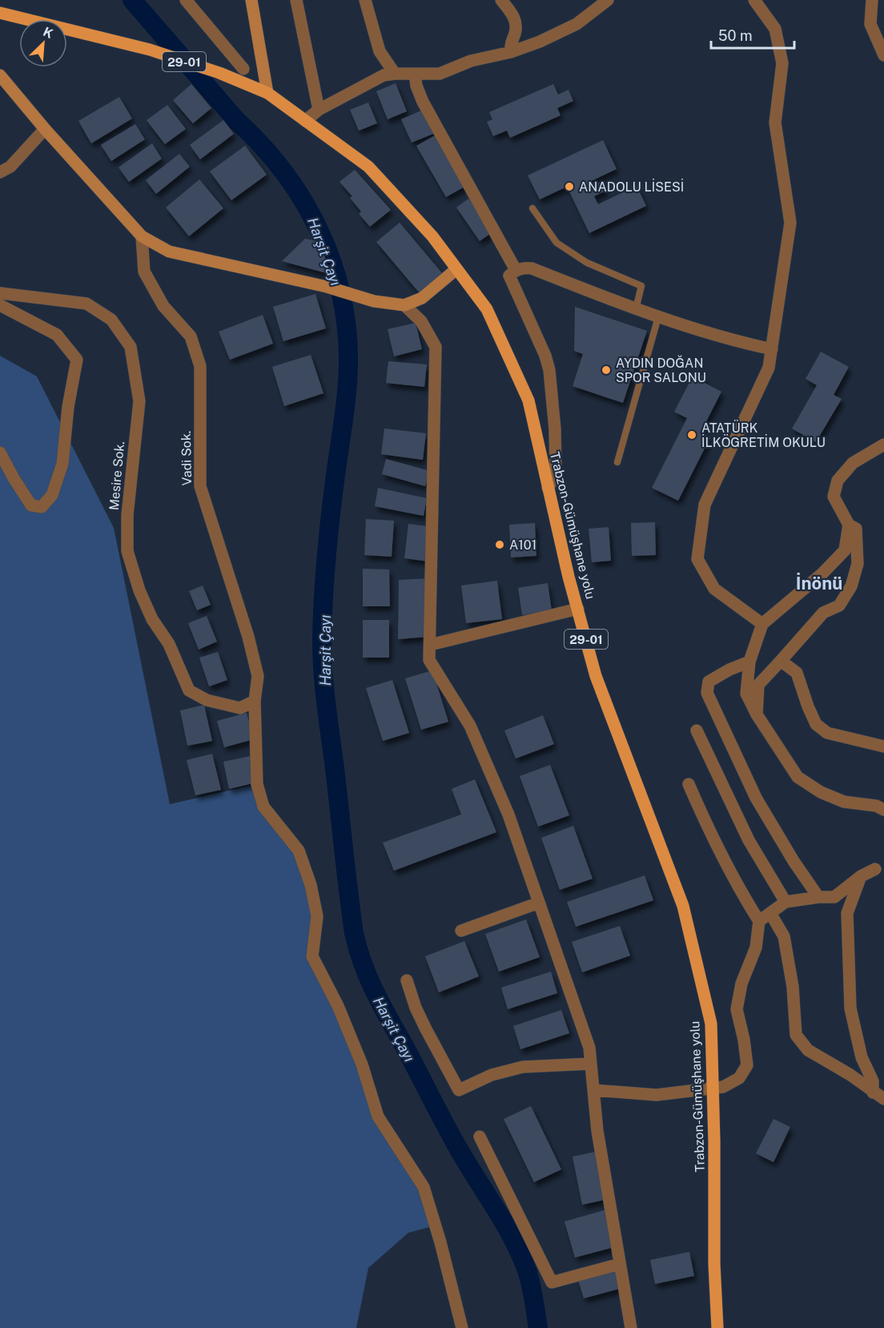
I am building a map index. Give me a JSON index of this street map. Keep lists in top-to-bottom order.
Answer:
{
  "streets": {
    "main road": ["29-01", "Trabzon-Gümüşhane yolu"],
    "street": ["Vadi Sok.", "Mesire Sok."]
  },
  "crossings": [
    ["Vadi Sok.", "Mesire Sok."]
  ],
  "districts": ["İnönü"],
  "water": ["Harşit Çayı"],
  "places": [
    "ANADOLU LİSESİ",
    "AYDIN DOĞAN SPOR SALONU",
    "ATATÜRK İLKÖGRETİM OKULU",
    "A101"
  ],
  "scale_bar": "50 m",
  "north": "top right"
}
